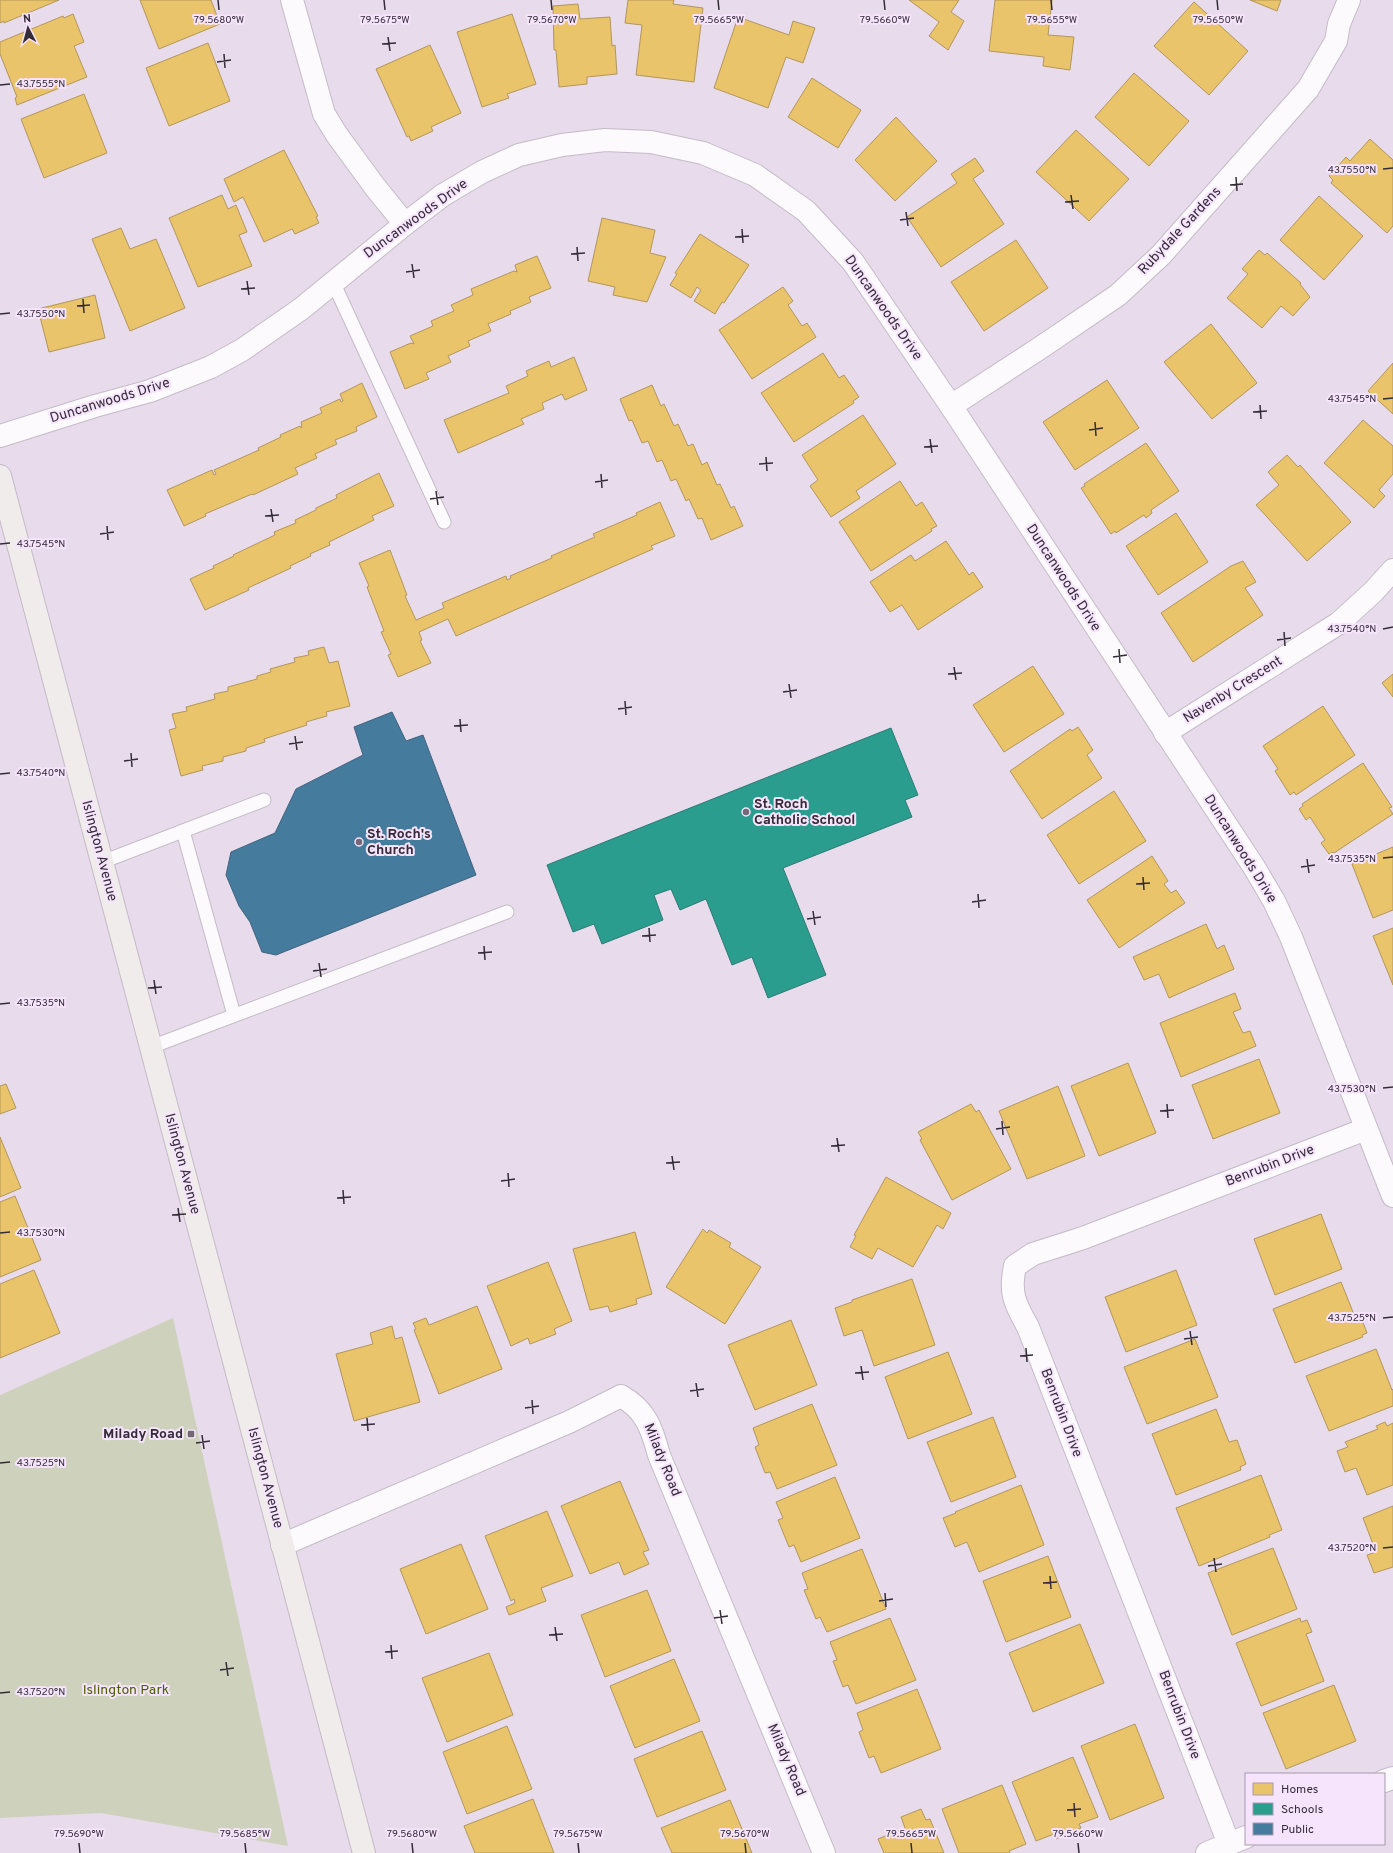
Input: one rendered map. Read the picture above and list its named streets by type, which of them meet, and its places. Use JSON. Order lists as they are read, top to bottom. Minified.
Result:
{"streets":{"main road":["Islington Avenue"],"street":["Duncanwoods Drive","Rubydale Gardens","Navenby Crescent","Benrubin Drive","Milady Road"]},"crossings":[["Duncanwoods Drive","Rubydale Gardens"],["Duncanwoods Drive","Navenby Crescent"],["Duncanwoods Drive","Benrubin Drive"],["Islington Avenue","Milady Road"]],"parks":["Islington Park"],"places":{"other":["St. Roch Catholic School","St. Roch's Church"],"transit":["Milady Road"]},"legend":["Homes","Schools","Public"],"north":"top","coordinates":["79.5680°W","79.5675°W","79.5670°W","79.5665°W","79.5660°W","79.5655°W","79.5650°W","43.7555°N","43.7550°N","43.7545°N","43.7540°N","43.7535°N","43.7530°N","43.7525°N","43.7520°N","79.5690°W","79.5685°W"]}
